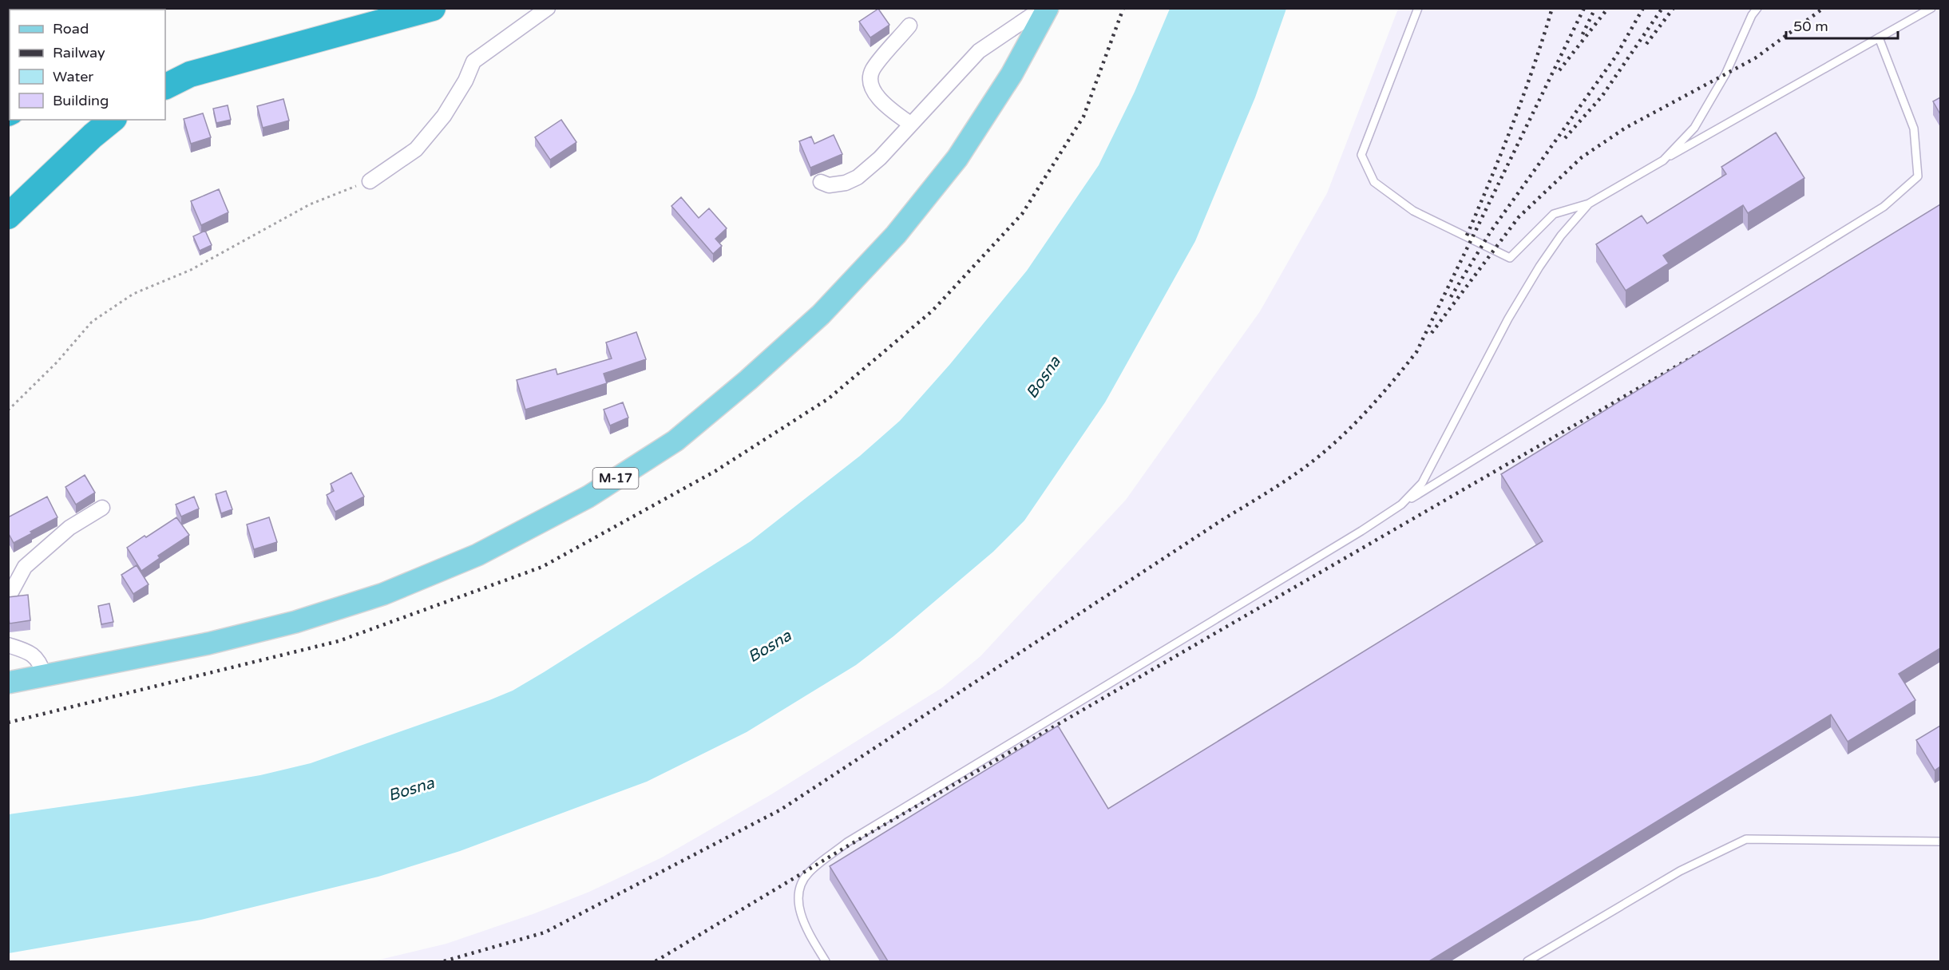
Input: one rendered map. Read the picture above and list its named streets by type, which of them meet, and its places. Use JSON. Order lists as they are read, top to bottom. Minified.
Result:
{"streets":{"main road":["M-17"]},"water":["Bosna"],"legend":["Road","Railway","Water","Building"],"scale_bar":"50 m"}
